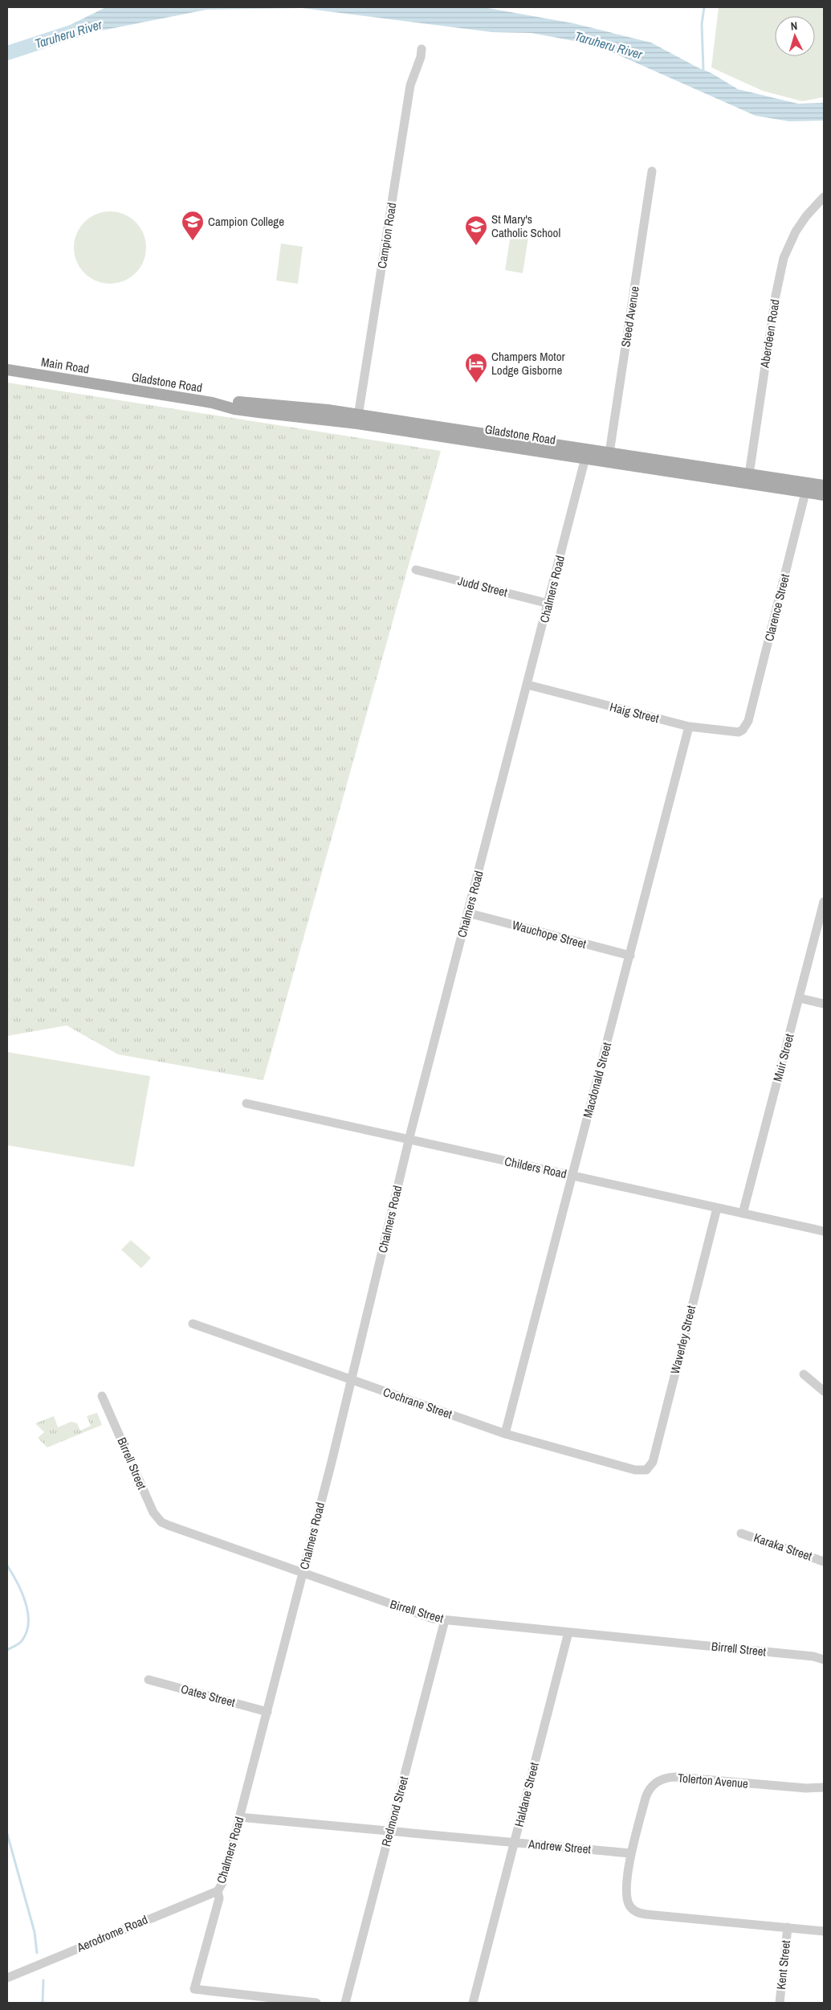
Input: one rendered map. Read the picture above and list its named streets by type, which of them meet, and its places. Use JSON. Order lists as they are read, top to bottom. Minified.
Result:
{"streets":{"main road":["Main Road","Gladstone Road"],"street":["Campion Road","Steed Avenue","Aberdeen Road","Judd Street","Chalmers Road","Clarence Street","Haig Street","Wauchope Street","Muir Street","Macdonald Street","Childers Road","Waverley Street","Cochrane Street","Birrell Street","Karaka Street","Oates Street","Tolerton Avenue","Haldane Street","Redmond Street","Andrew Street","Aerodrome Road","Kent Street"]},"crossings":[["Campion Road","Gladstone Road"],["Steed Avenue","Gladstone Road"],["Aberdeen Road","Gladstone Road"],["Main Road","Gladstone Road"],["Gladstone Road","Chalmers Road"],["Gladstone Road","Clarence Street"],["Judd Street","Chalmers Road"],["Chalmers Road","Haig Street"],["Chalmers Road","Wauchope Street"],["Chalmers Road","Childers Road"],["Chalmers Road","Cochrane Street"],["Chalmers Road","Birrell Street"],["Chalmers Road","Oates Street"],["Chalmers Road","Andrew Street"],["Chalmers Road","Aerodrome Road"],["Clarence Street","Haig Street"],["Haig Street","Macdonald Street"],["Wauchope Street","Macdonald Street"],["Muir Street","Childers Road"],["Macdonald Street","Childers Road"],["Macdonald Street","Cochrane Street"],["Childers Road","Waverley Street"],["Waverley Street","Cochrane Street"],["Birrell Street","Haldane Street"],["Birrell Street","Redmond Street"],["Tolerton Avenue","Andrew Street"],["Haldane Street","Andrew Street"],["Redmond Street","Andrew Street"]],"water":["Taruheru River"],"places":{"school or university":["Campion College","St Mary's Catholic School"],"hotel":["Champers Motor Lodge Gisborne"]},"north":"top"}
